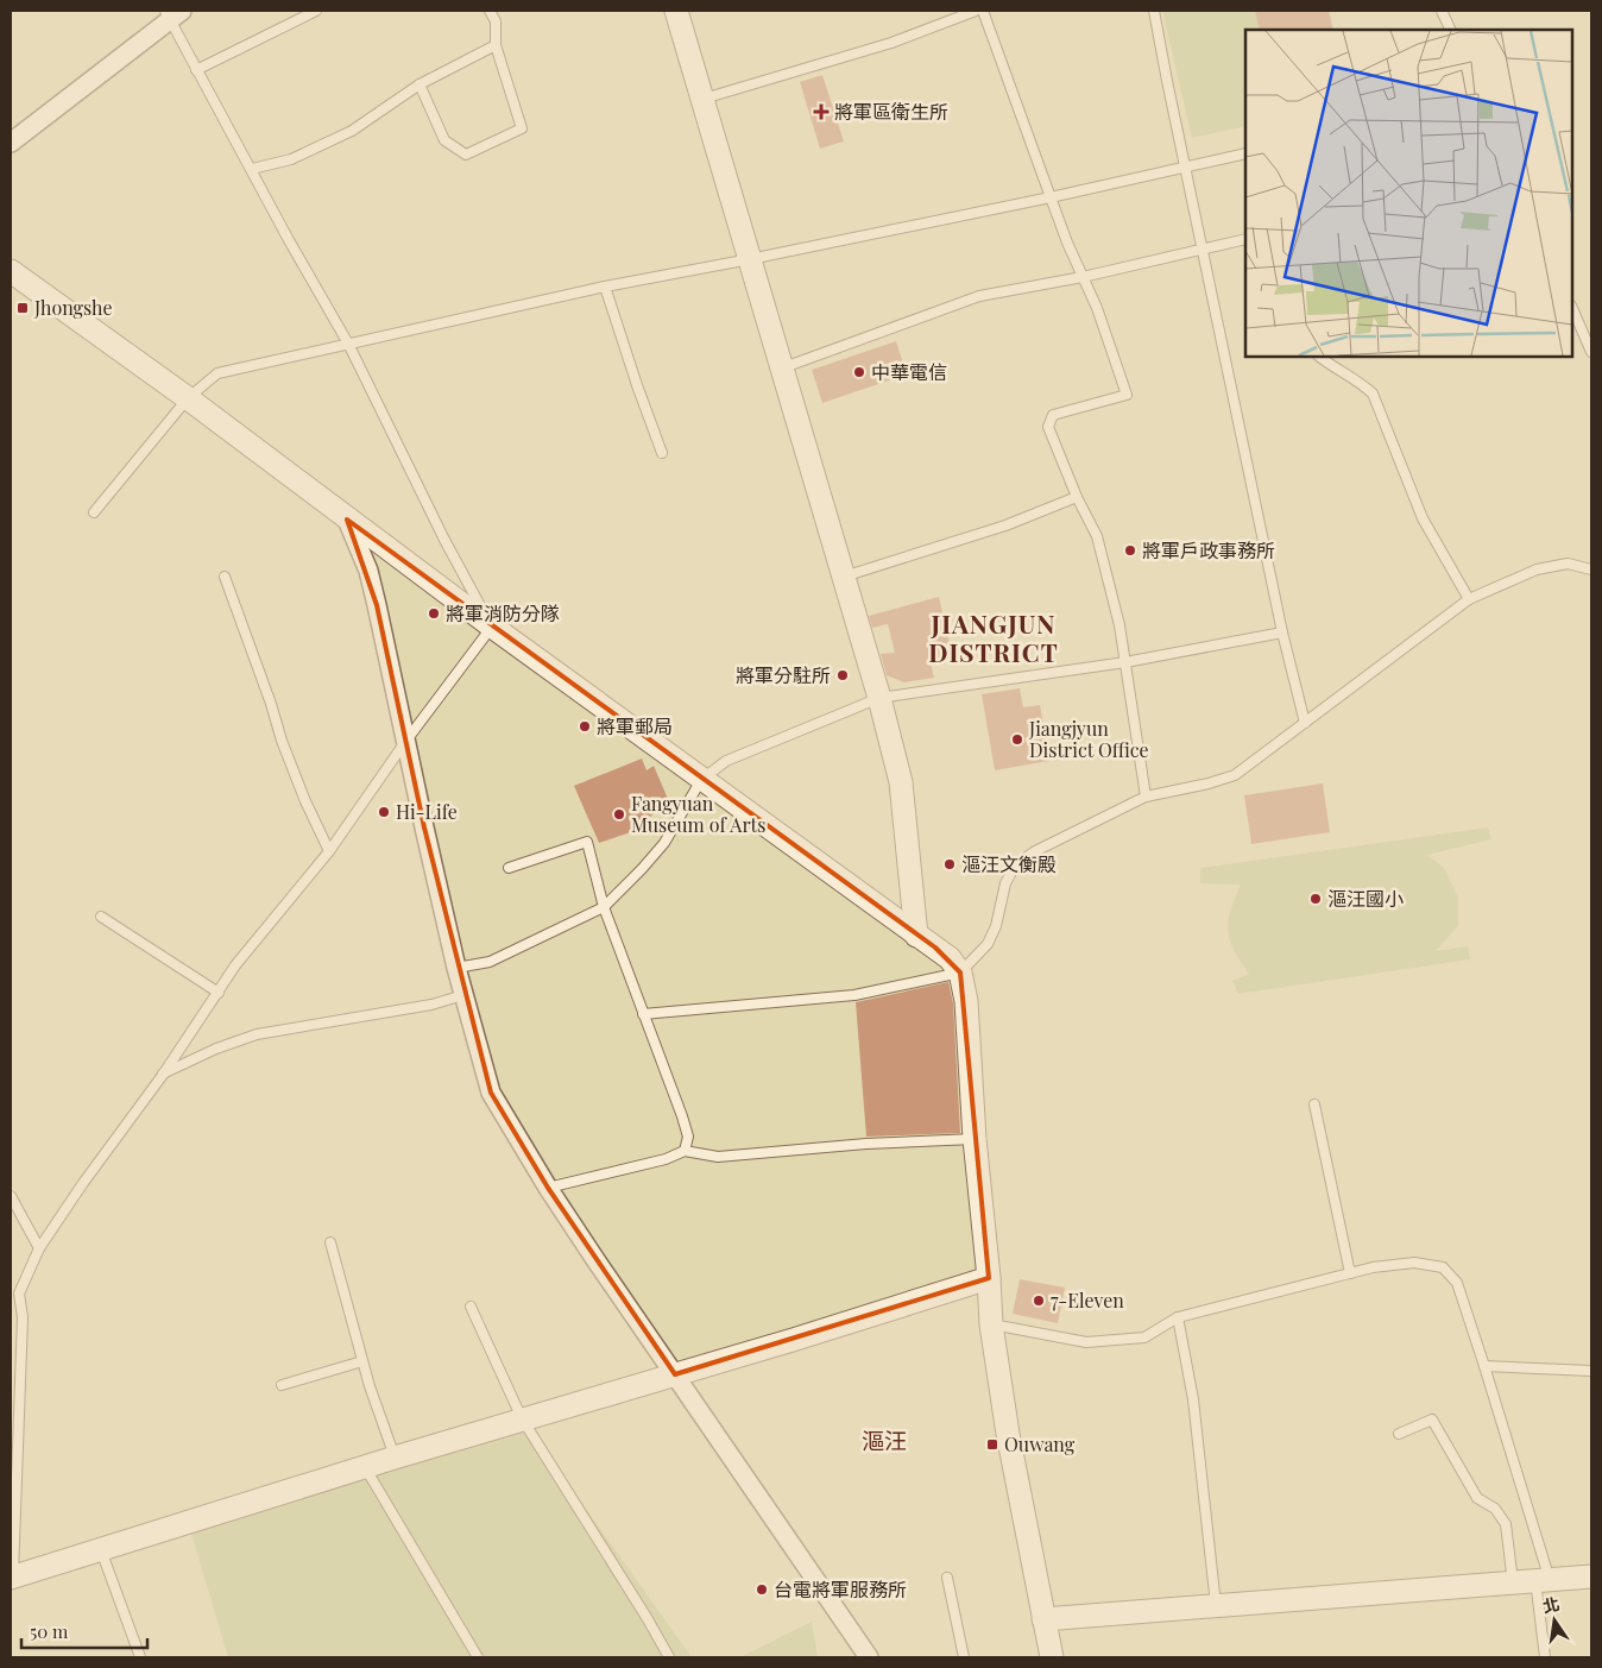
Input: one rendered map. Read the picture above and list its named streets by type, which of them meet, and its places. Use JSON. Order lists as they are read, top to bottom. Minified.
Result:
{"districts":["JIANGJUN DISTRICT","漚汪"],"places":{"health":["將軍區衛生所"],"transit":["Jhongshe","Ouwang"],"other":["中華電信","將軍戶政事務所","將軍消防分隊","將軍分駐所","將軍郵局","Jiangjyun District Office","Hi-Life","Fangyuan Museum of Arts","漚汪文衡殿","漚汪國小","7-Eleven","台電將軍服務所"]},"scale_bar":"50 m","north":"top"}
